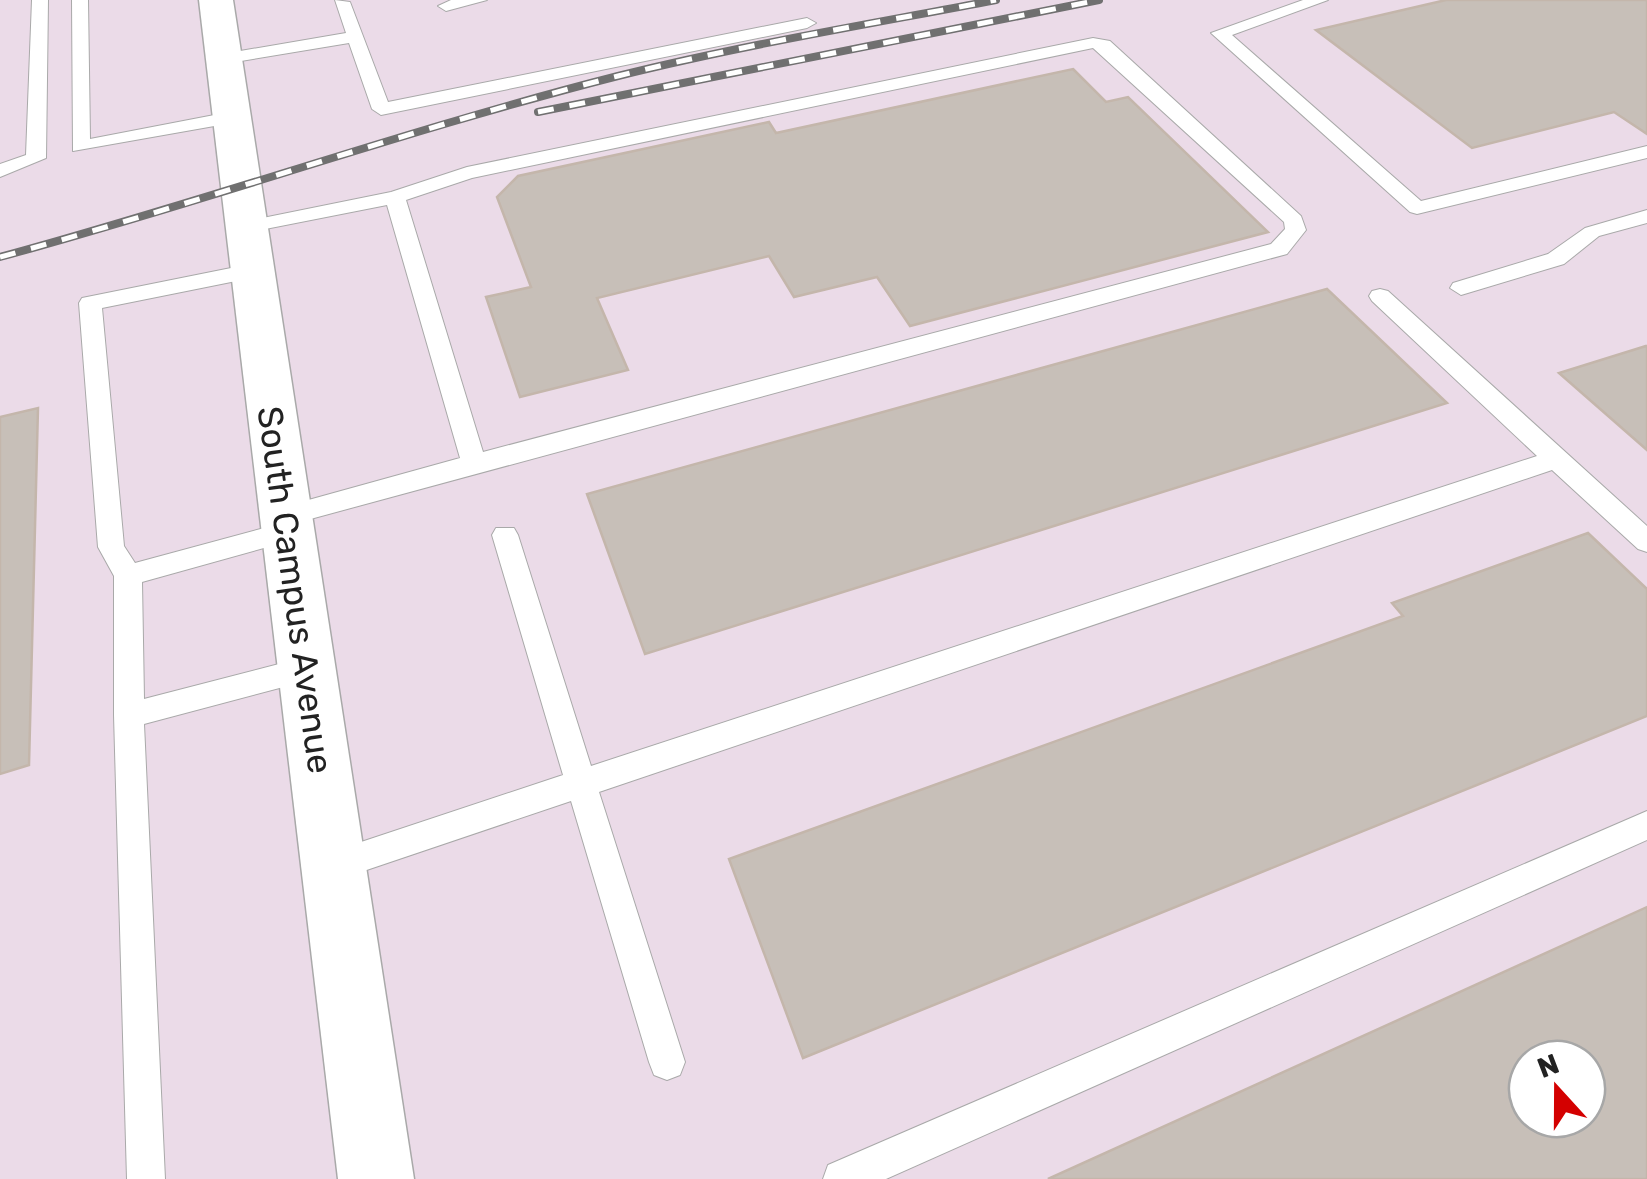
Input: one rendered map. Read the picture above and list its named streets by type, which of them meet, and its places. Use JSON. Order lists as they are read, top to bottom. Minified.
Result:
{"streets":{"street":["South Campus Avenue"]},"north":"top"}
